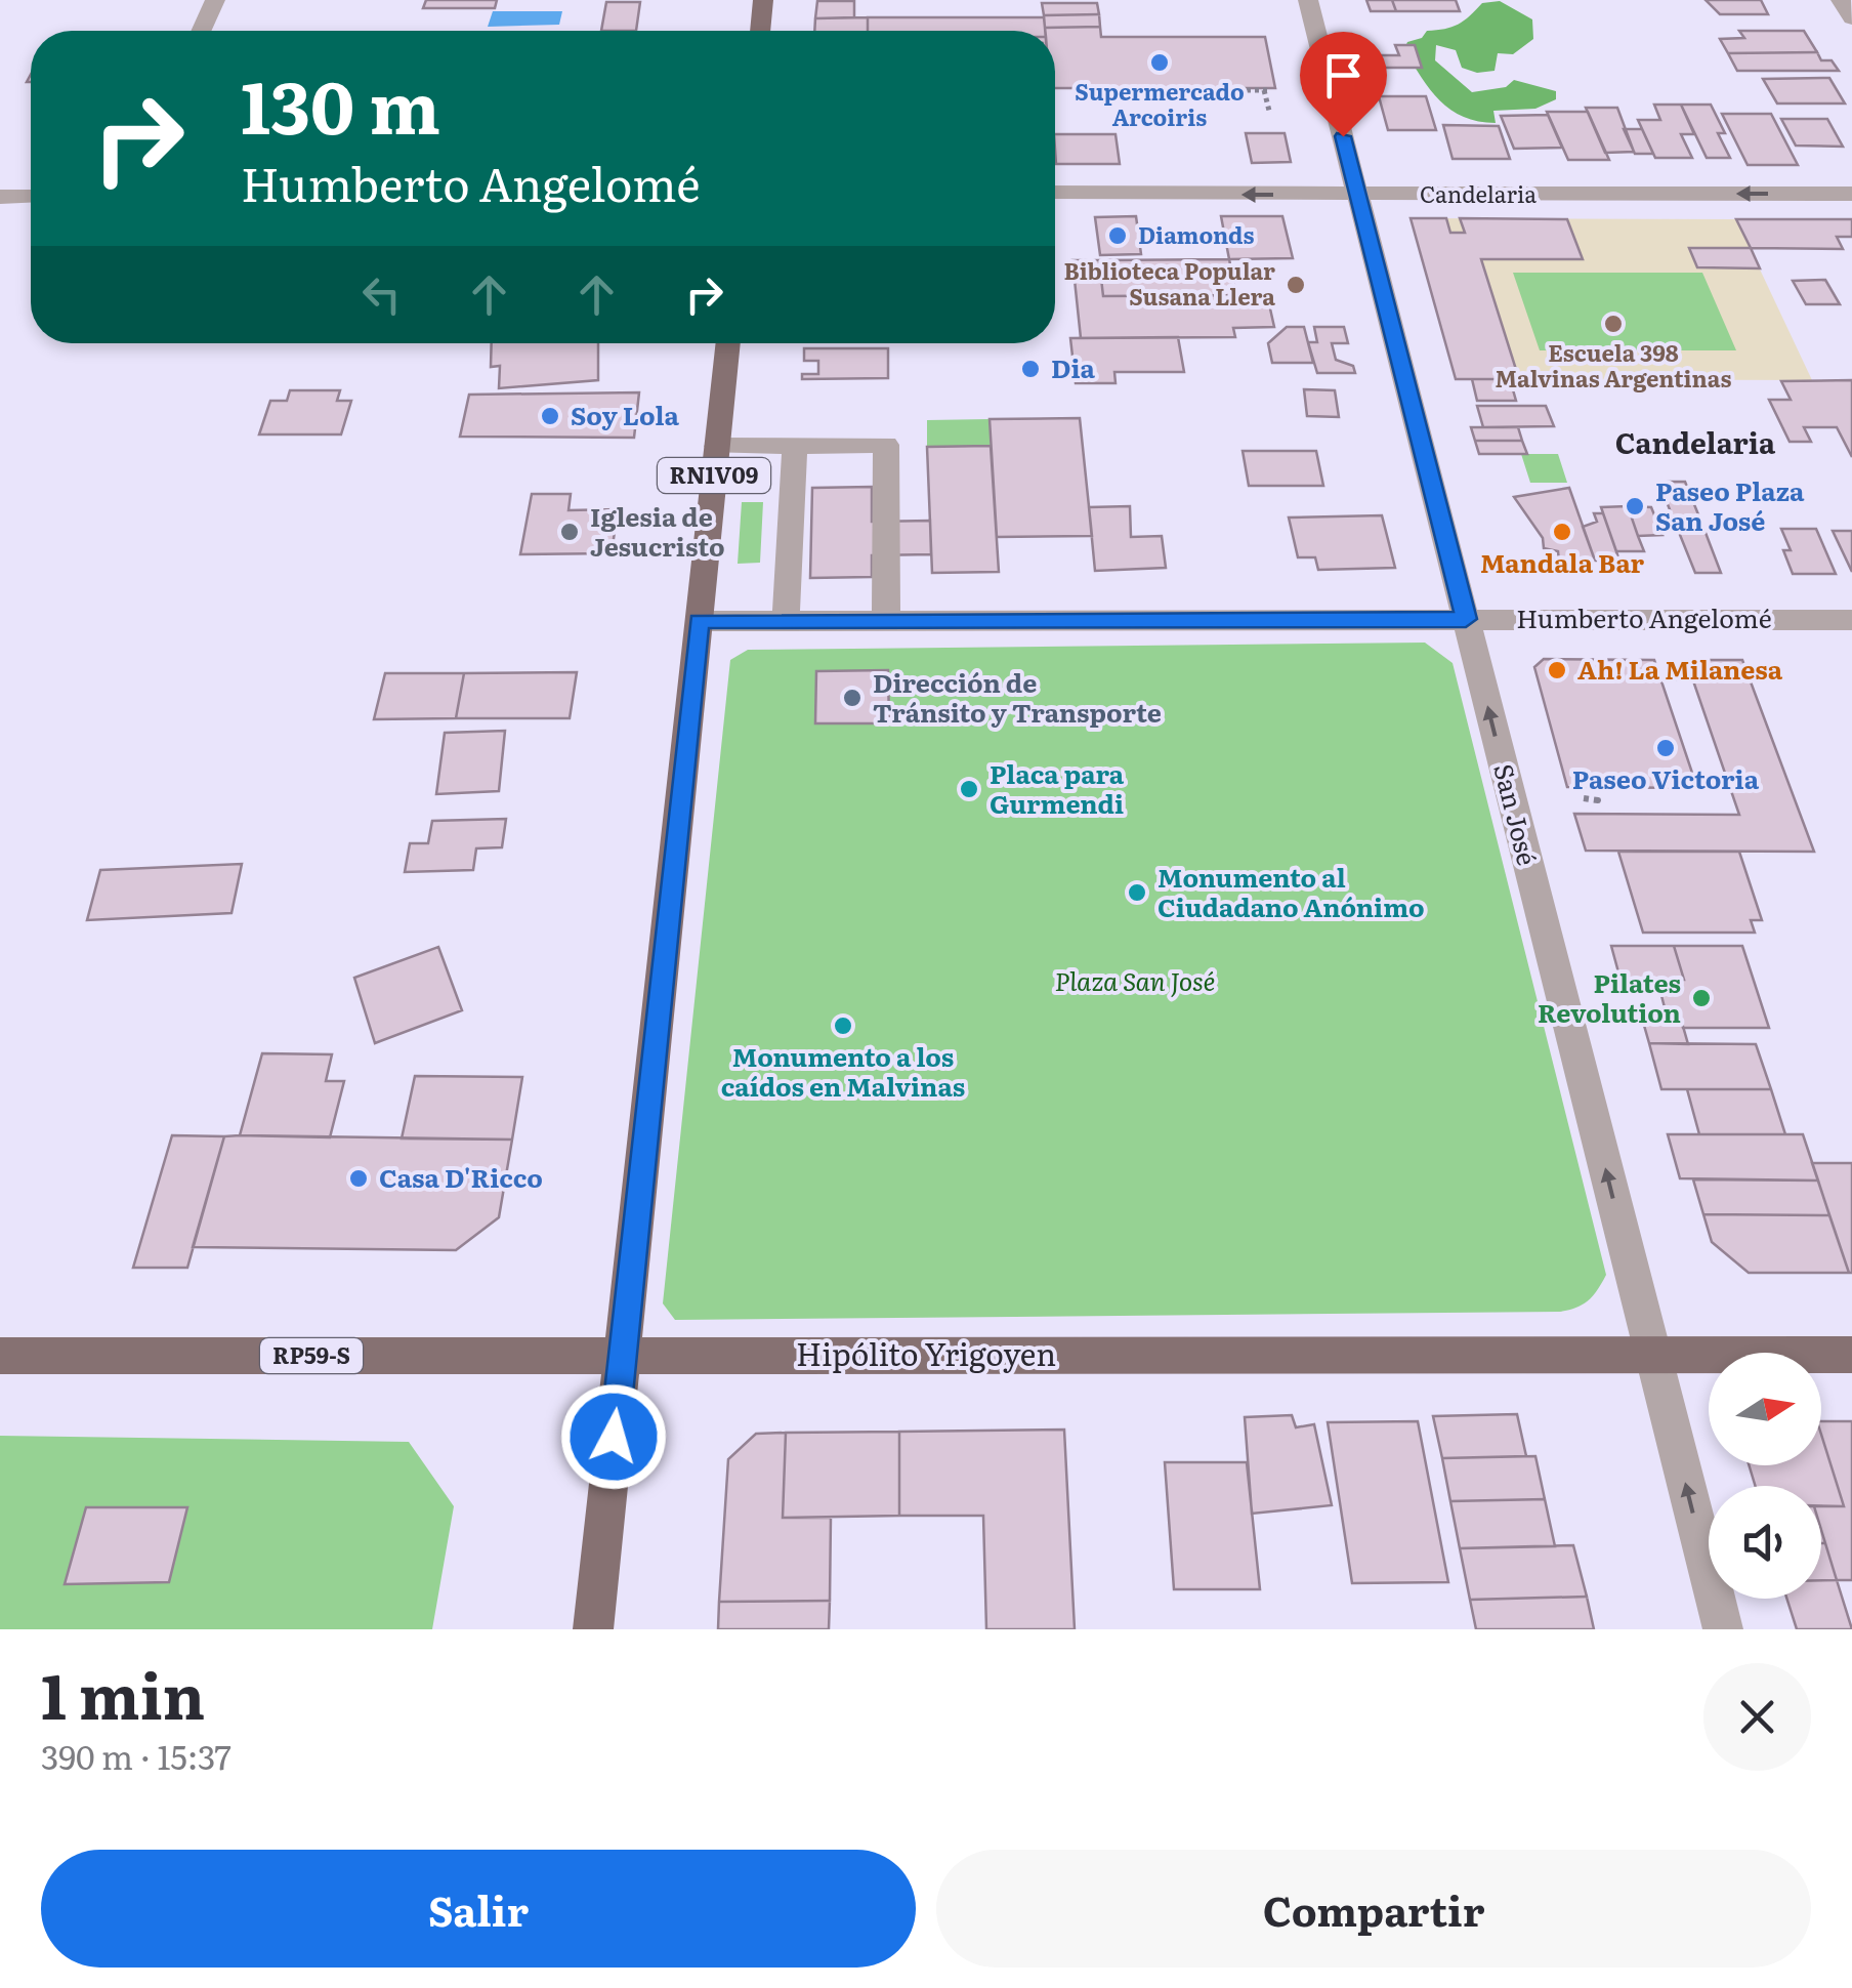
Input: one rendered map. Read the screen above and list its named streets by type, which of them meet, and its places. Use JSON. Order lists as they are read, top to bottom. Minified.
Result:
{"streets":{"main road":["RN1V09","RP59-S","Hipólito Yrigoyen"],"street":["Candelaria","Humberto Angelomé","San José"]},"crossings":[["Candelaria","San José"],["RN1V09","Humberto Angelomé"],["RN1V09","Hipólito Yrigoyen"],["Humberto Angelomé","San José"],["San José","Hipólito Yrigoyen"]],"one_way":["Candelaria","San José"],"districts":["Candelaria"],"parks":["Plaza San José"],"places":["Supermercado Arcoiris","Diamonds","Biblioteca Popular Susana Llera","Escuela 398 Malvinas Argentinas","Dia","Soy Lola","Paseo Plaza San José","Iglesia de Jesucristo","Mandala Bar","Ah! La Milanesa","Dirección de Tránsito y Transporte","Paseo Victoria","Placa para Gurmendi","Monumento al Ciudadano Anónimo","Pilates Revolution","Monumento a los caídos en Malvinas","Casa D'Ricco"],"north":"right","page":{"turn":["130 m","Humberto Angelomé"],"heading":["1 min","390 m · 15:37"],"buttons":["Salir","Compartir"]}}
